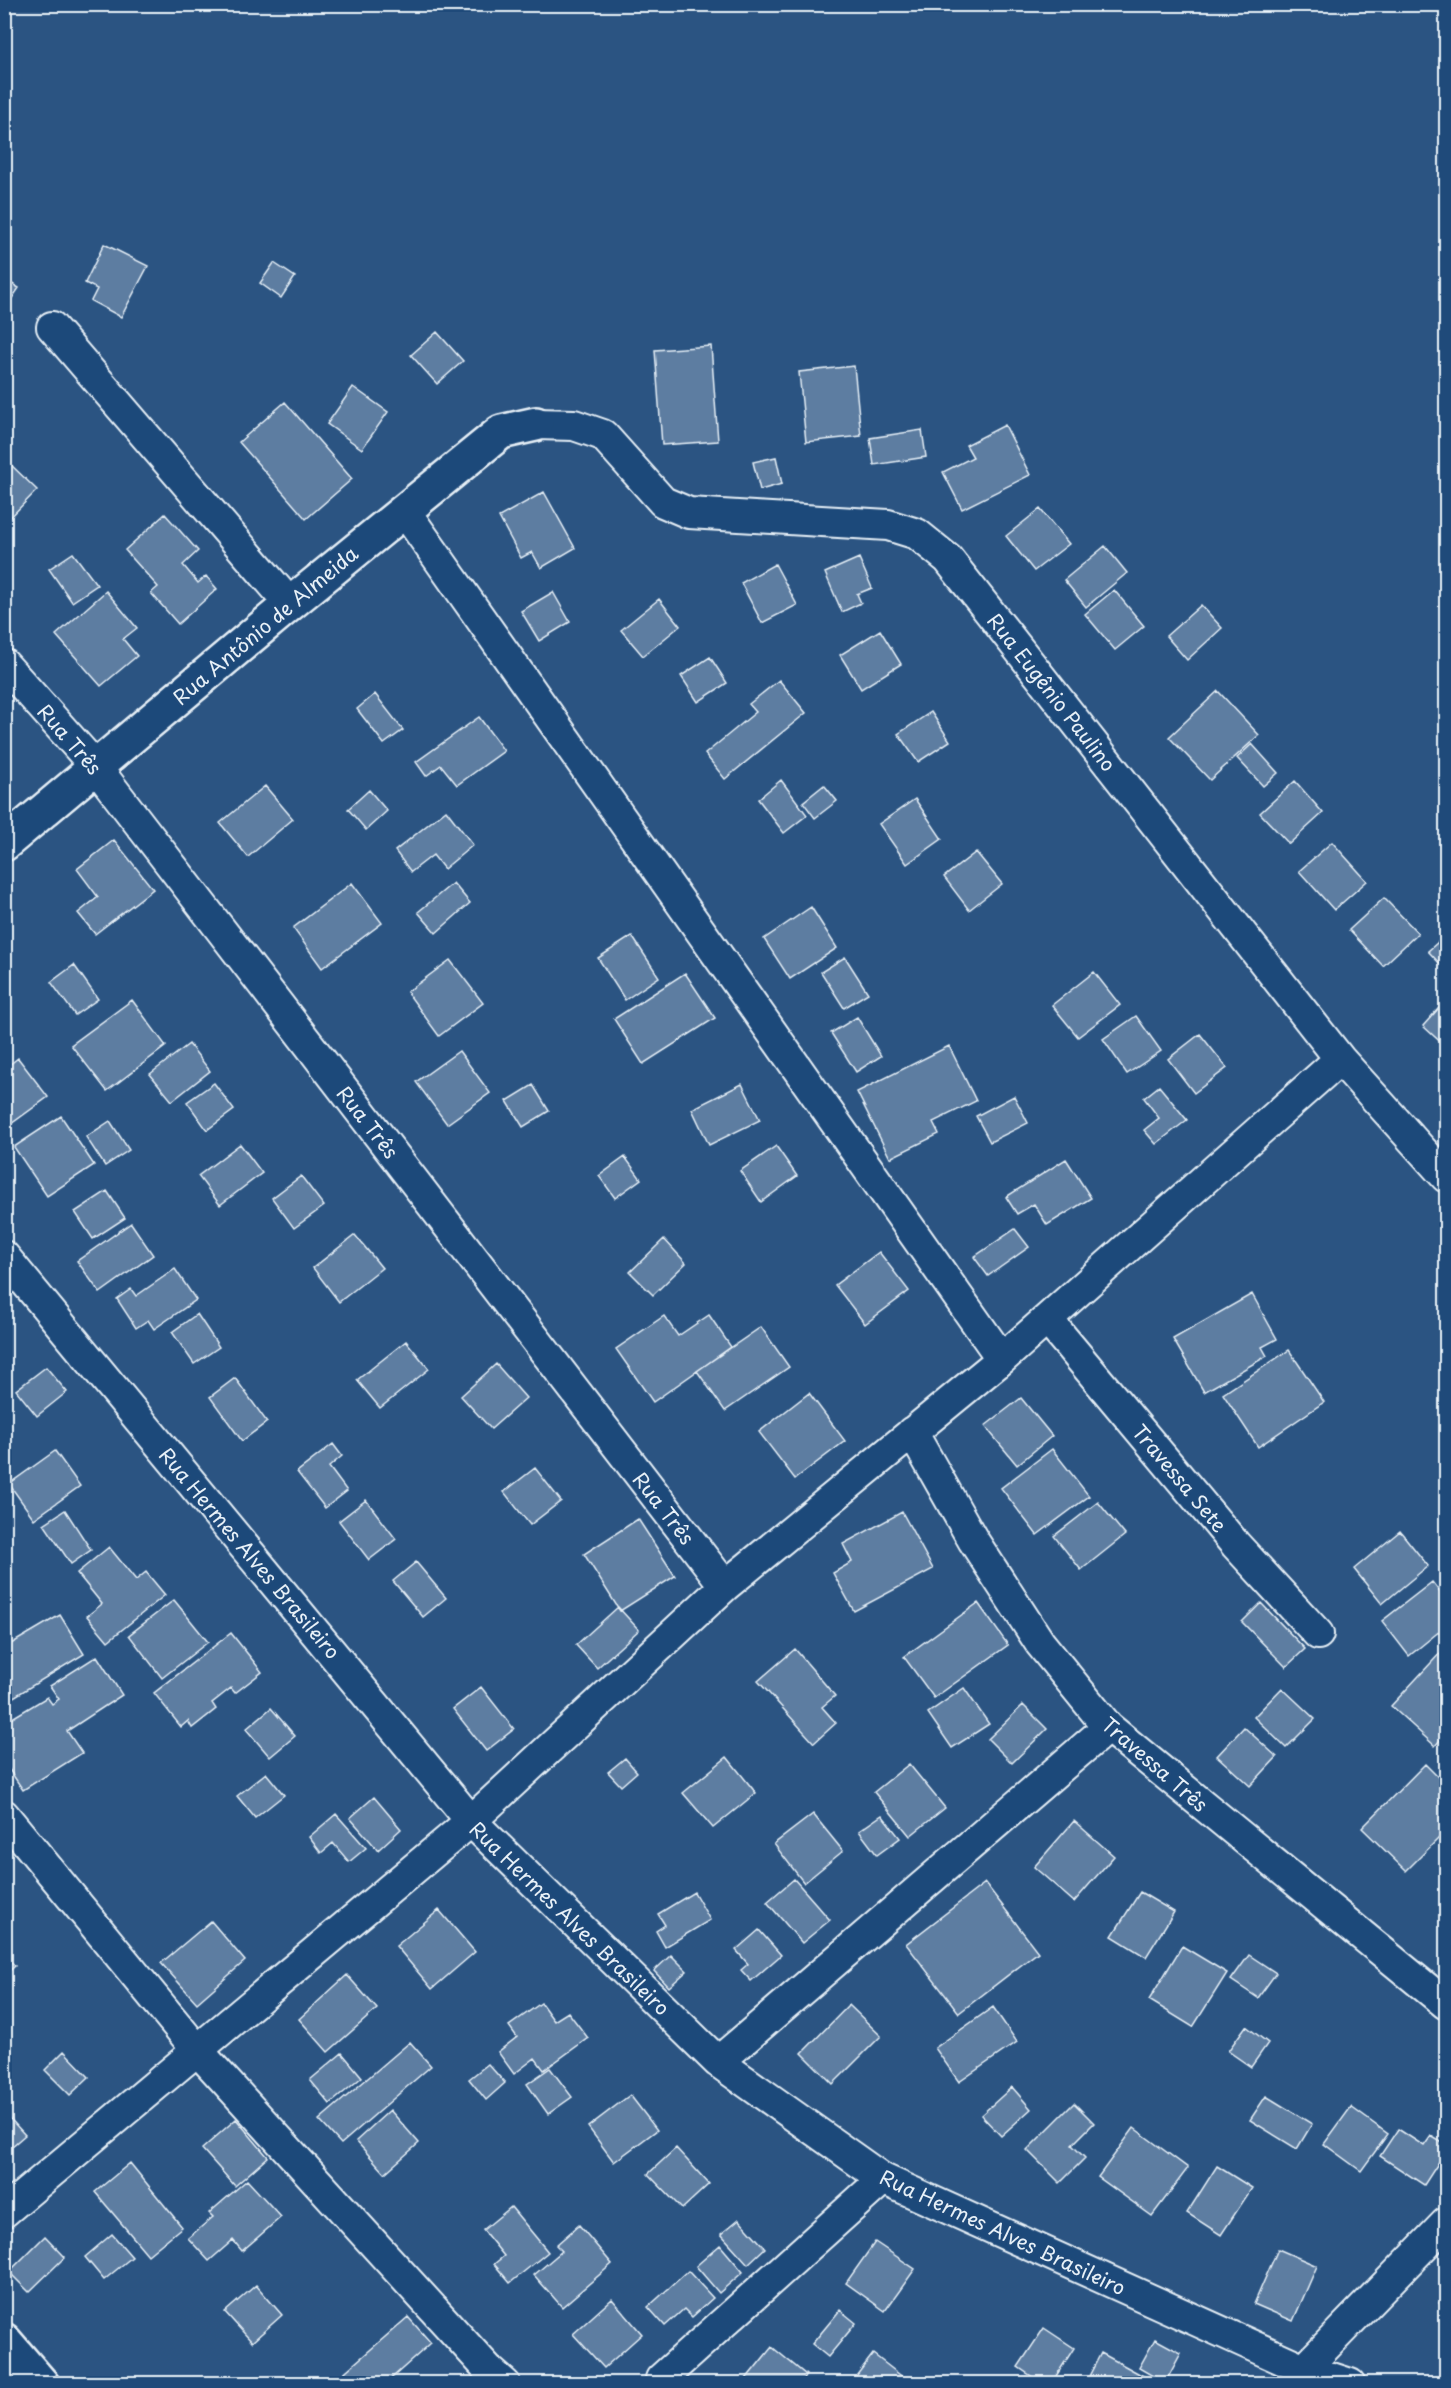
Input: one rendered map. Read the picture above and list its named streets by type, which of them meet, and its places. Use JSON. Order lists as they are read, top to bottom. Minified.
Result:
{"streets":{"street":["Rua Antônio de Almeida","Rua Eugênio Paulino","Rua Três","Travessa Sete","Rua Hermes Alves Brasileiro","Travessa Três"]},"crossings":[["Rua Antônio de Almeida","Rua Eugênio Paulino"],["Rua Antônio de Almeida","Rua Três"]]}
